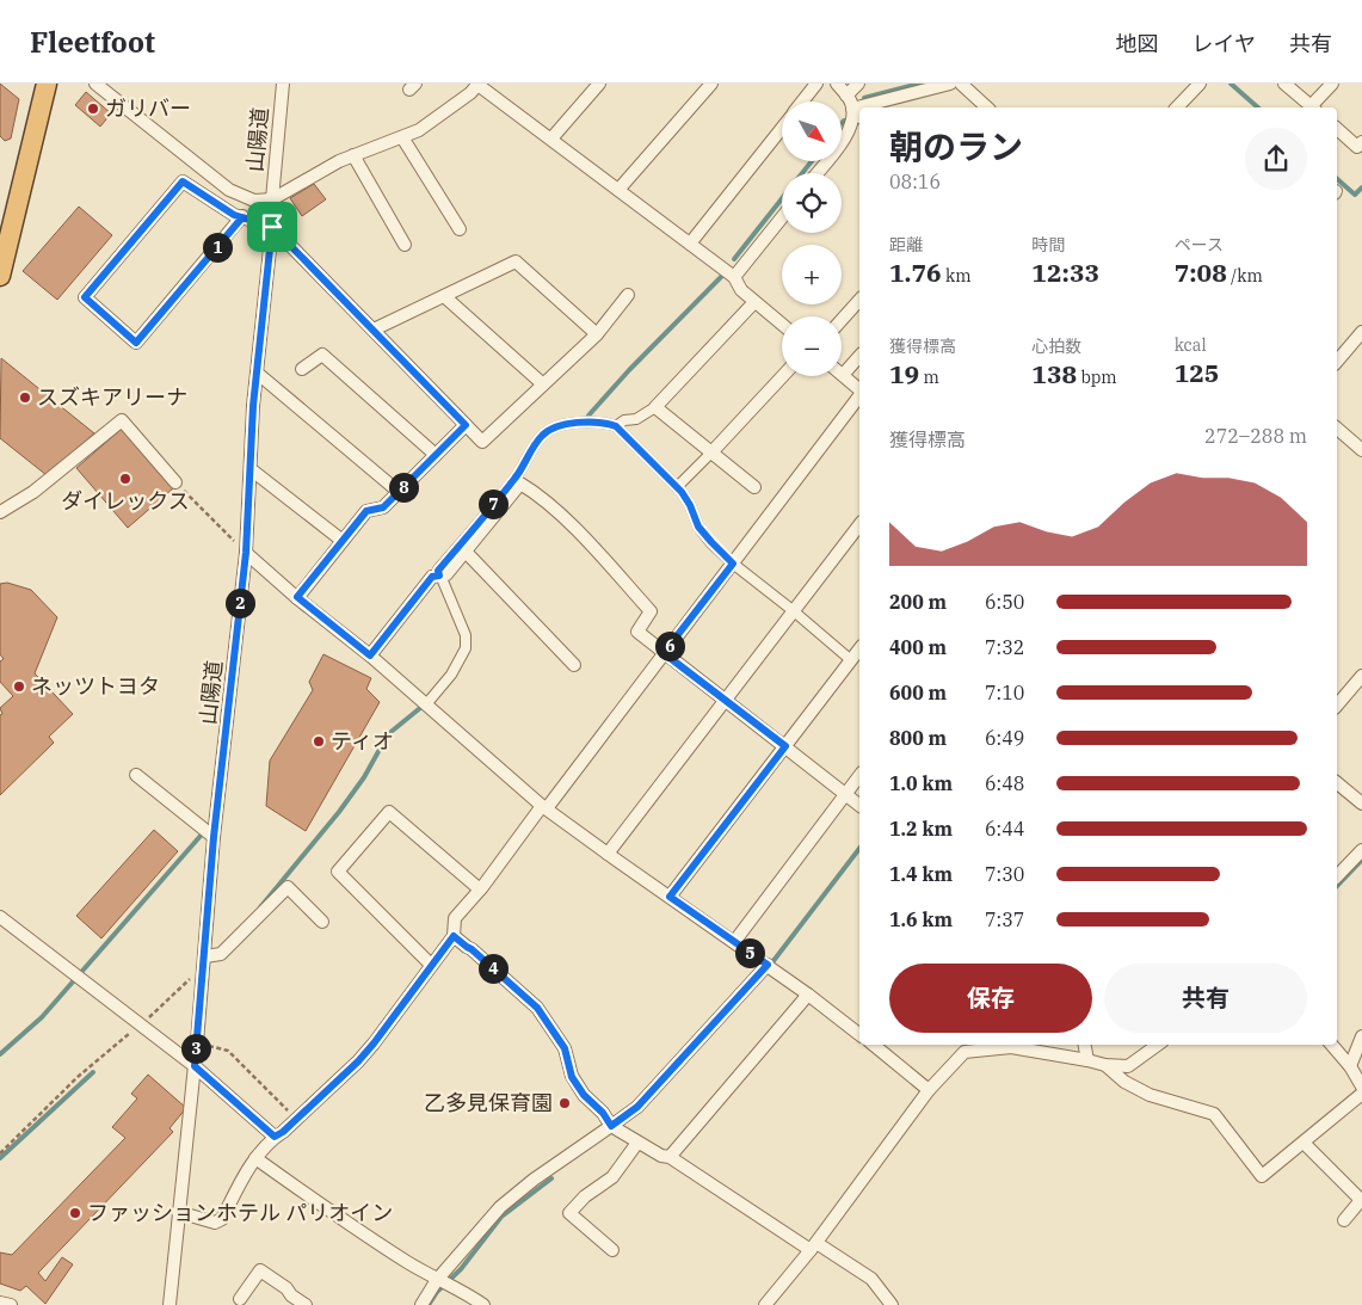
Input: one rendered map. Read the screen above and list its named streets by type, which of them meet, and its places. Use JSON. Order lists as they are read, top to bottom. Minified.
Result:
{"streets":{"street":["山陽道"]},"places":["ガリバー","スズキアリーナ","ダイレックス","ネッツトヨタ","ティオ","乙多見保育園","ファッションホテル パリオイン"],"north":"bottom right","page":{"header":"Fleetfoot","nav":["地図","レイヤ","共有"],"map_buttons":["+","−"],"heading":["朝のラン","08:16"],"stats":[["距離","1.76 km"],["時間","12:33"],["ペース","7:08 /km"],["獲得標高","19 m"],["心拍数","138 bpm"],["kcal","125"]],"pins":["1","8","7","2","6","5","4","3"],"chart":["獲得標高","272–288 m"],"list":[{"name":"200 m","note":"6:50"},{"name":"400 m","note":"7:32"},{"name":"600 m","note":"7:10"},{"name":"800 m","note":"6:49"},{"name":"1.0 km","note":"6:48"},{"name":"1.2 km","note":"6:44"},{"name":"1.4 km","note":"7:30"},{"name":"1.6 km","note":"7:37"}],"buttons":["保存","共有"]}}
